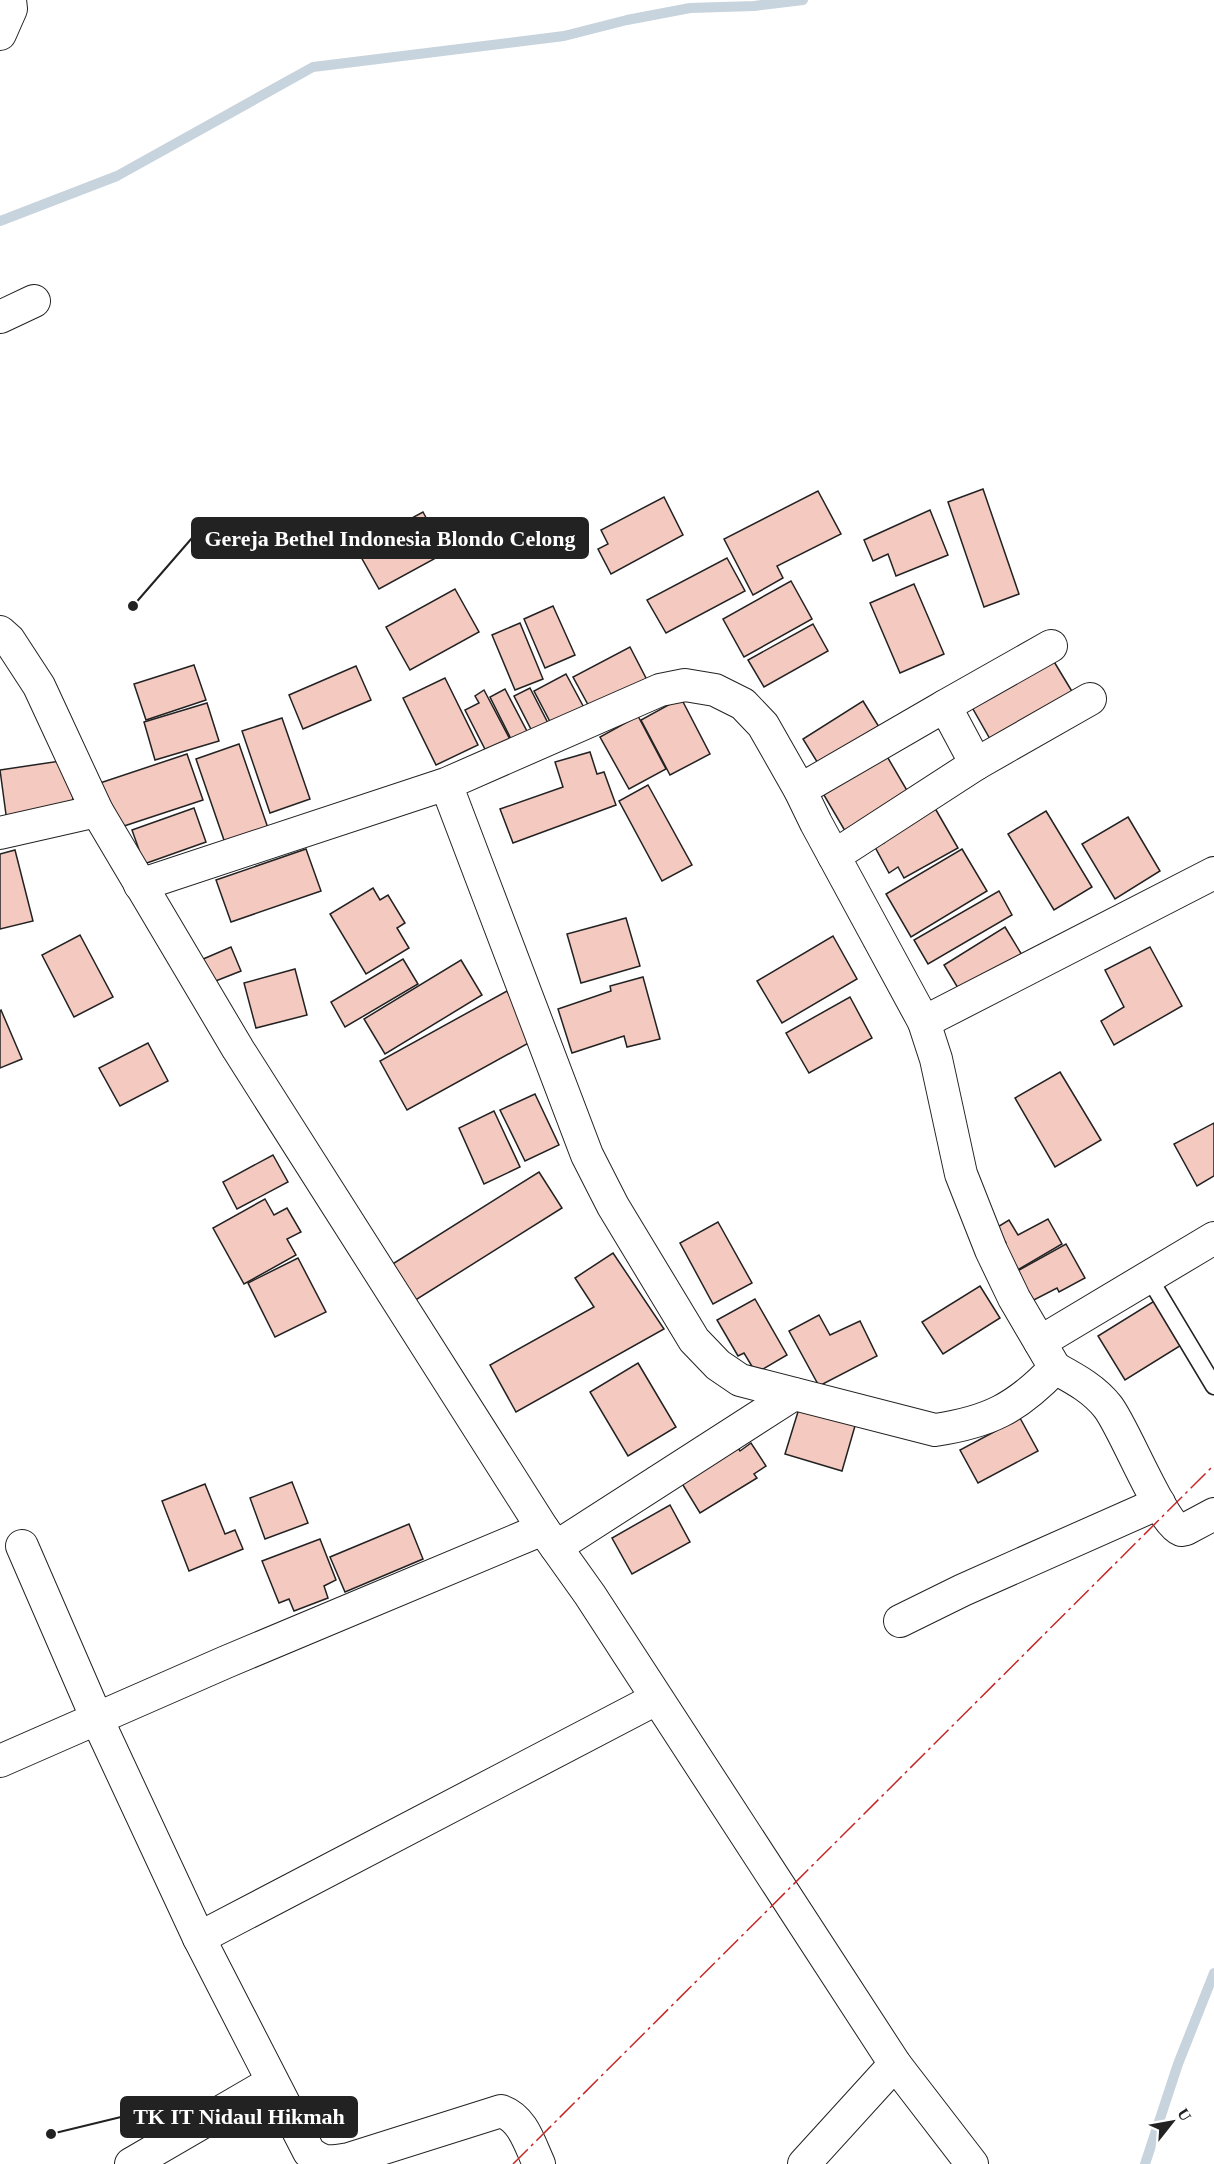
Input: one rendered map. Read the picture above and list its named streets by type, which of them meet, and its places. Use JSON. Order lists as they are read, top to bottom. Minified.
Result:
{"places":["Gereja Bethel Indonesia Blondo Celong","TK IT Nidaul Hikmah"],"north":"top right"}
